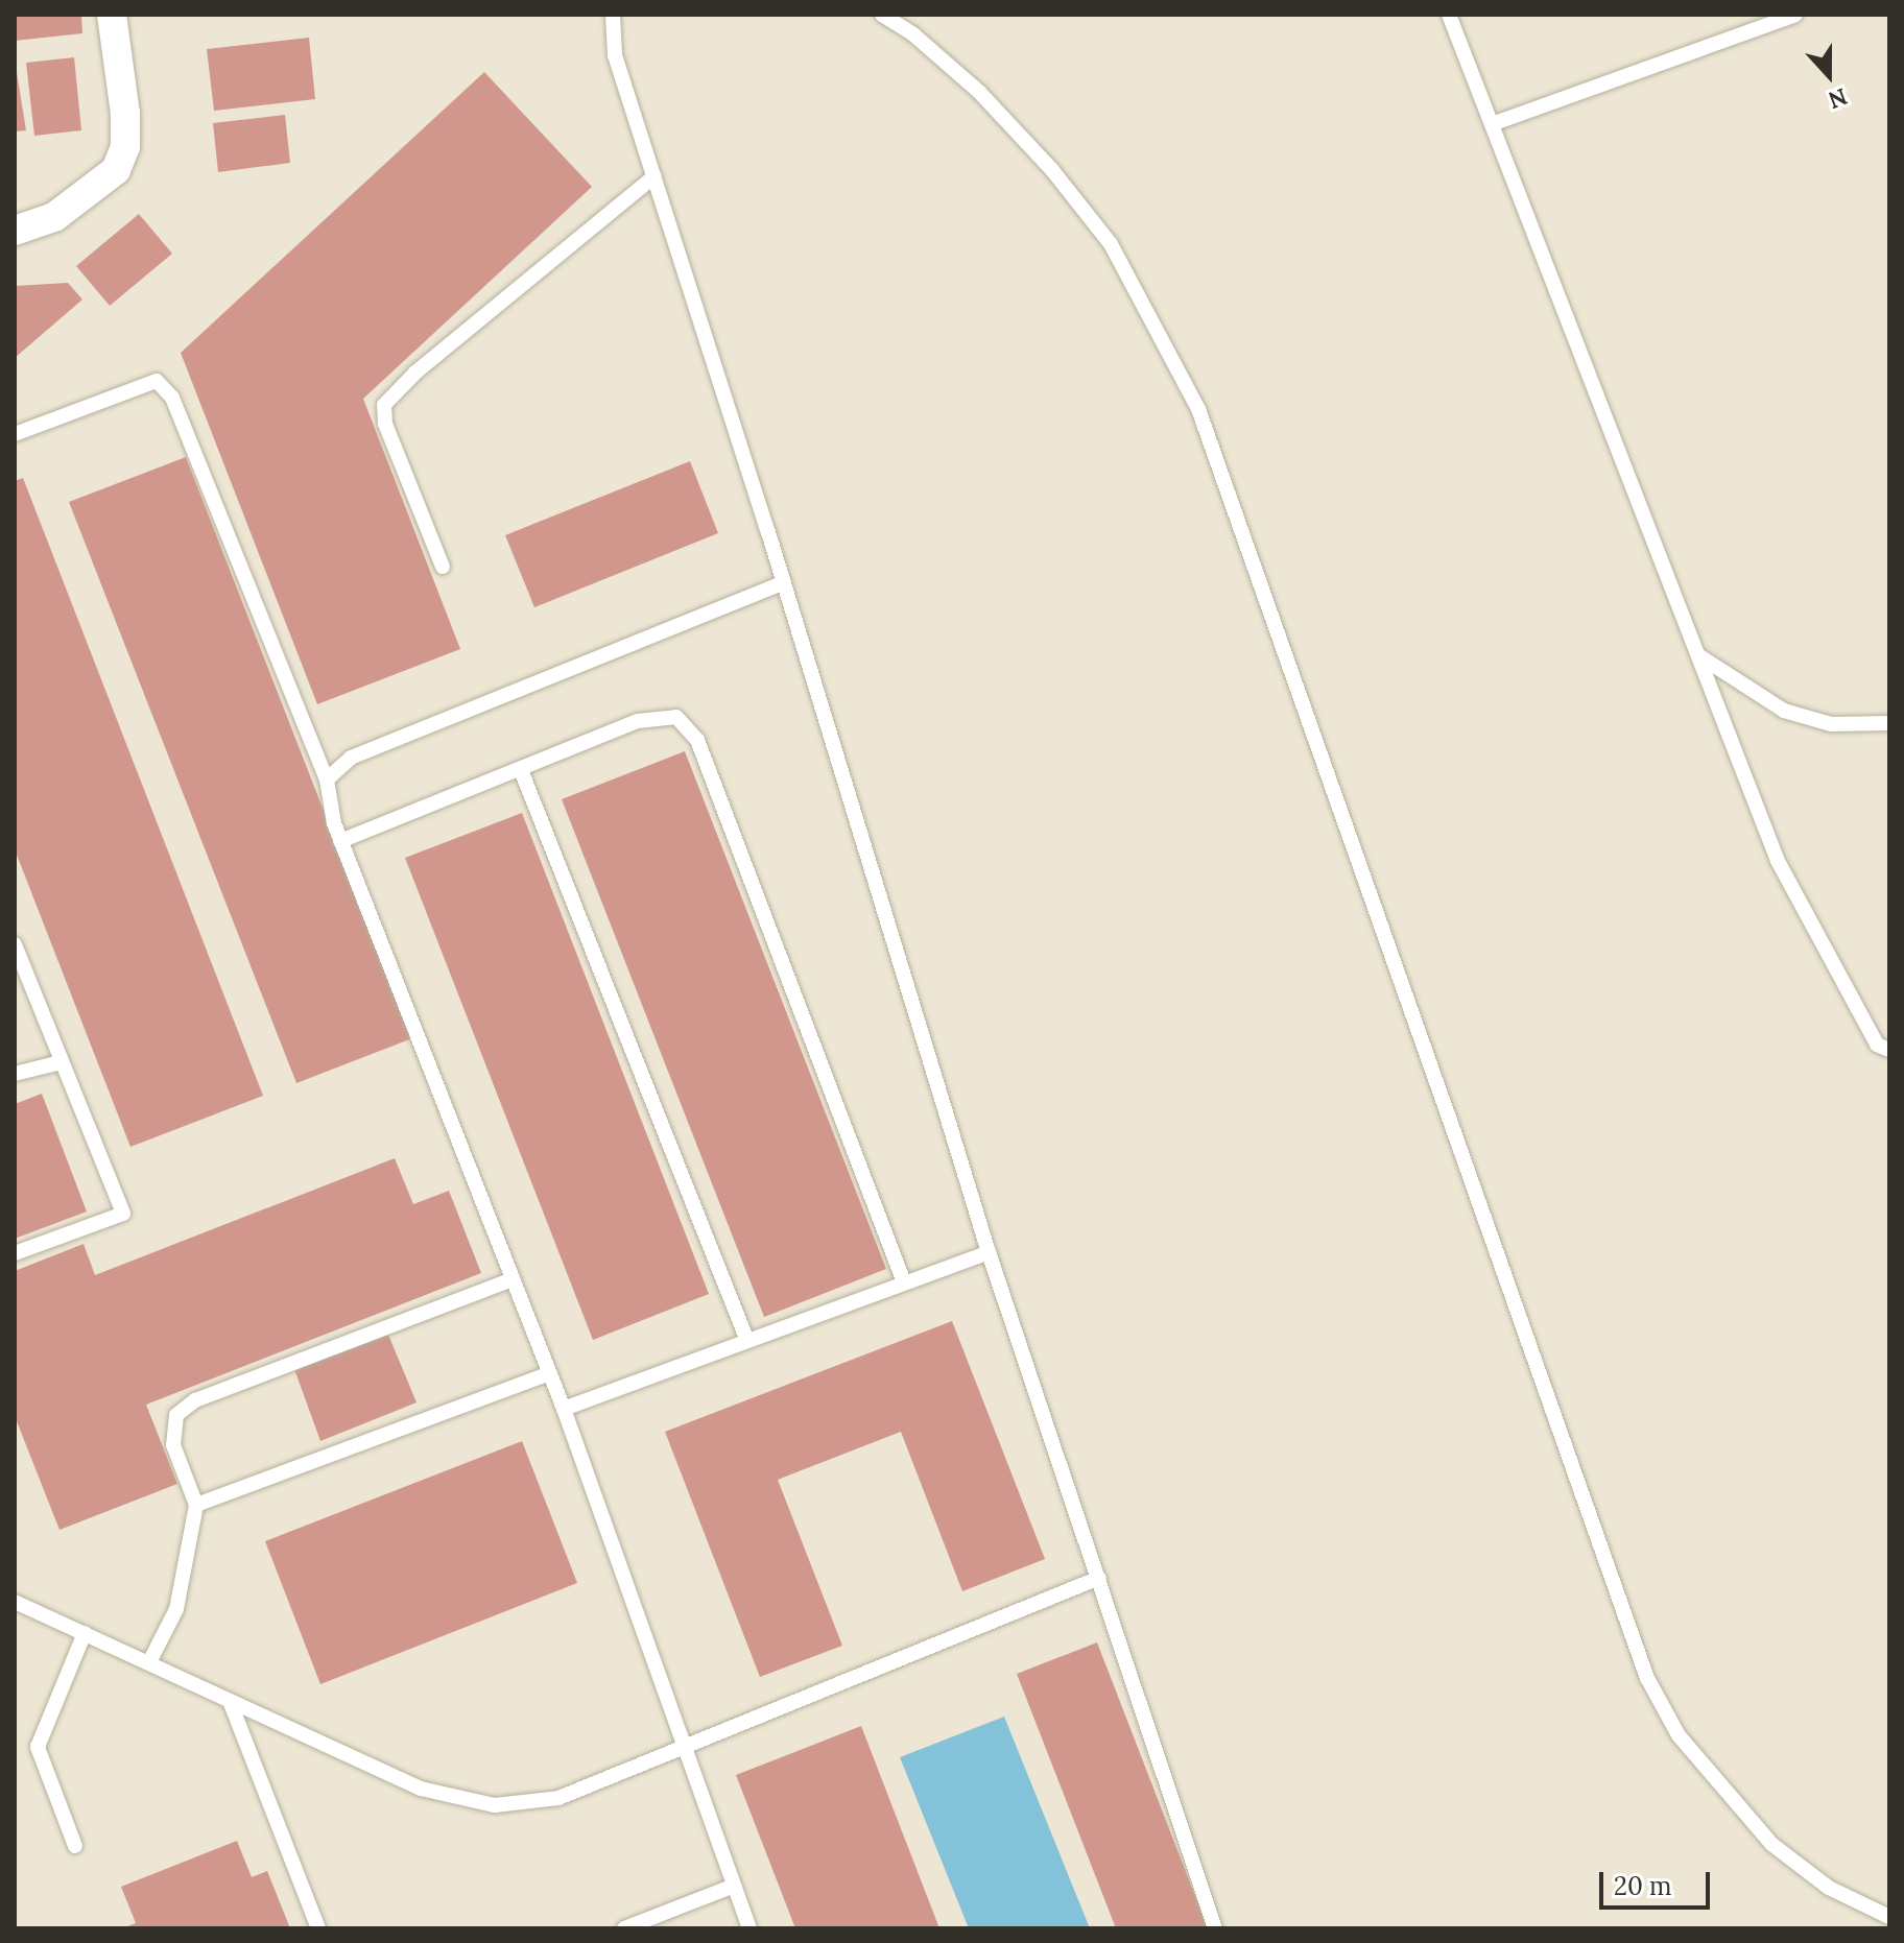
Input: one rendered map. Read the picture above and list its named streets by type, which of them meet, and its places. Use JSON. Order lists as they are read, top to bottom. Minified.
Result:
{"scale_bar":"20 m","north":"bottom"}
